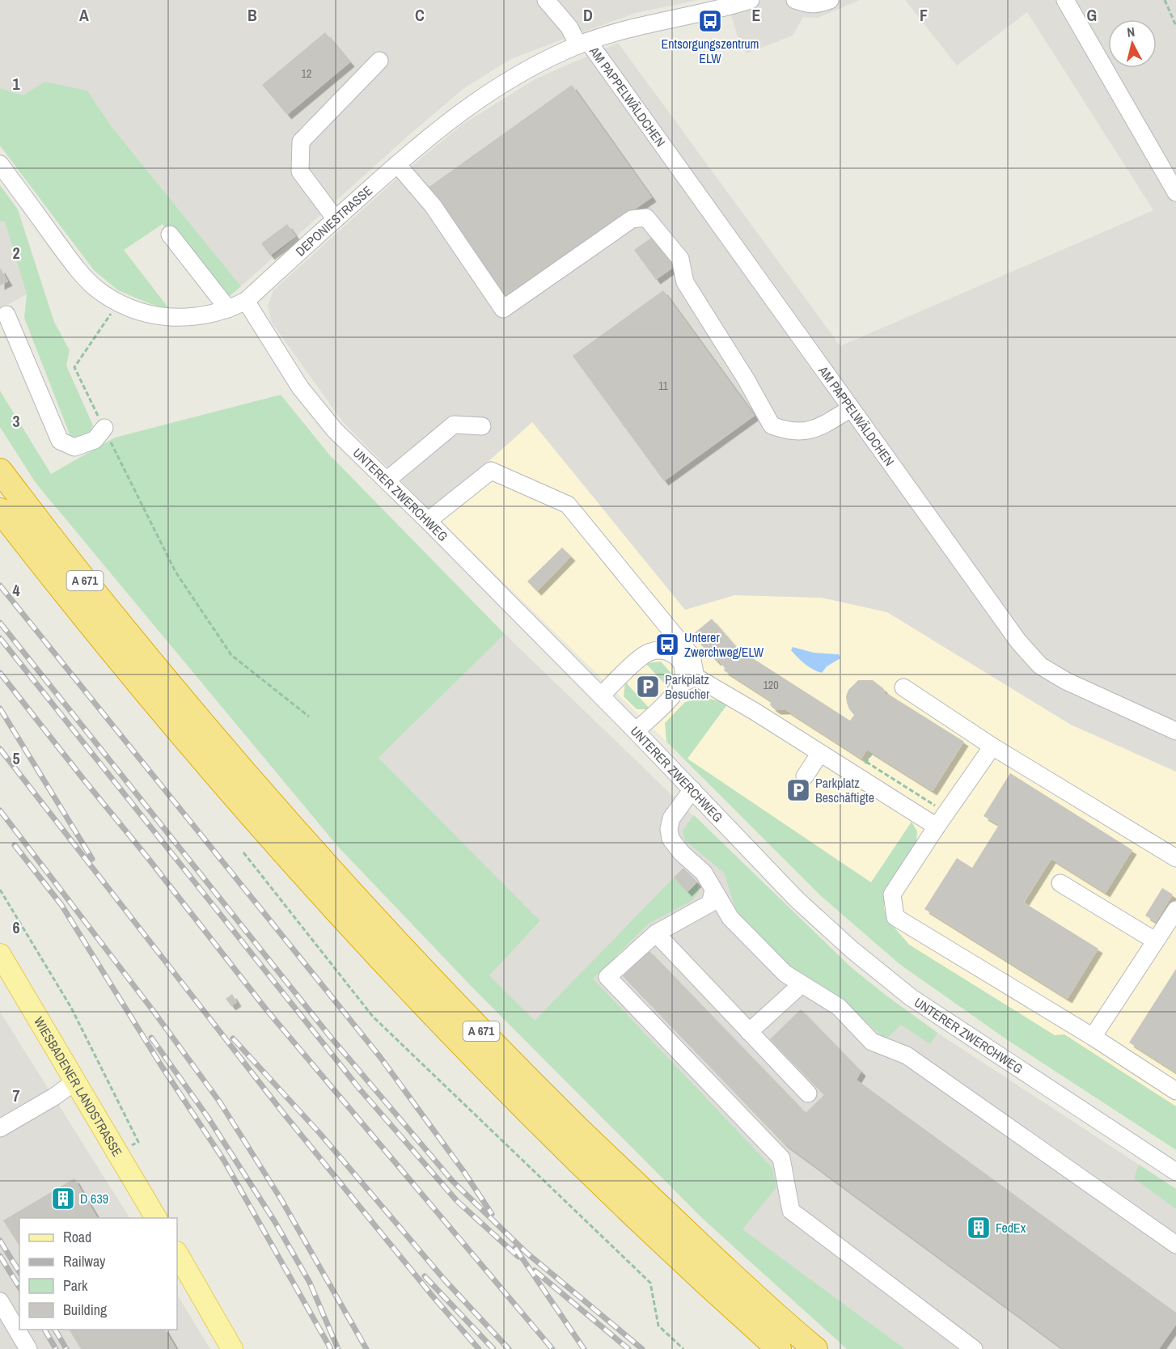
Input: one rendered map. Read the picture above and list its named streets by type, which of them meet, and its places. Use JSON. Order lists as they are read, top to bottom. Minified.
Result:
{"streets":{"highway":["A 671"],"main road":["WIESBADENER LANDSTRASSE"],"street":["AM PAPPELWÄLDCHEN","DEPONIESTRASSE","UNTERER ZWERCHWEG"]},"crossings":[["AM PAPPELWÄLDCHEN","DEPONIESTRASSE"],["DEPONIESTRASSE","UNTERER ZWERCHWEG"]],"places":{"bus stop":["Entsorgungszentrum ELW","Unterer Zwerchweg/ELW"],"parking":["Parkplatz Besucher","Parkplatz Beschäftigte"],"building":["D 639","FedEx"]},"house_numbers":["12","11","120"],"legend":["Road","Railway","Park","Building"],"north":"top","grid":{"columns":["A","B","C","D","E","F","G"],"rows":["1","2","3","4","5","6","7"]}}
